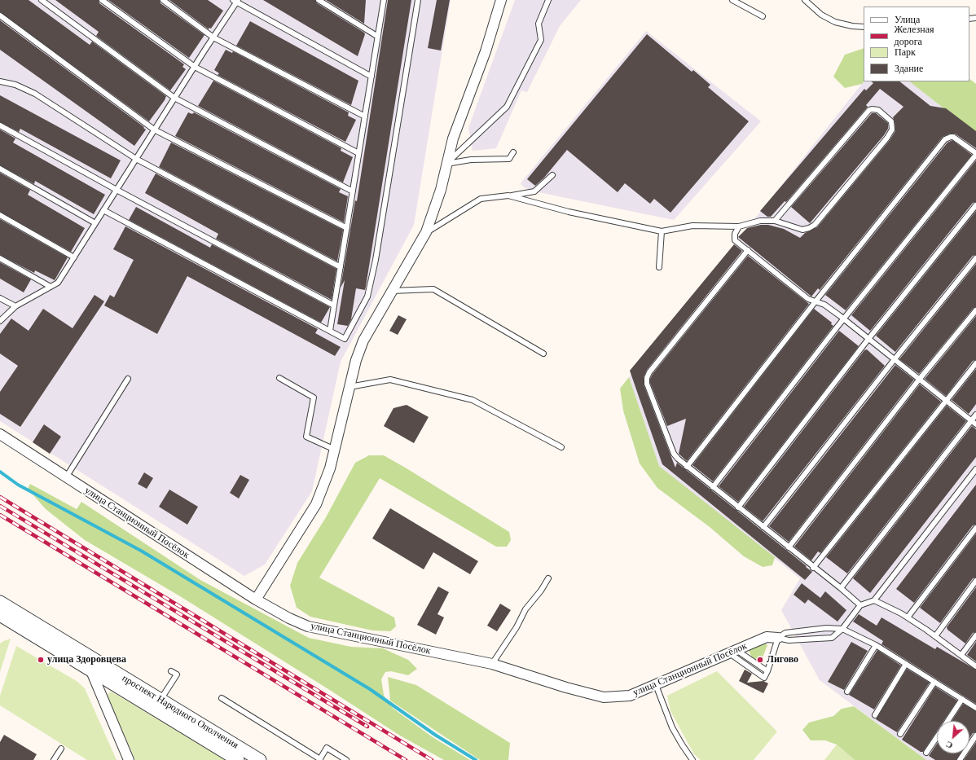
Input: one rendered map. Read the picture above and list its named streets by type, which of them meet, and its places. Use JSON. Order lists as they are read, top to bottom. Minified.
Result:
{"streets":{"street":["улица Станционный Посёлок","проспект Народного Ополчения"]},"places":["улица Здоровцева","Лигово"],"legend":["Улица","Железная дорога","Парк","Здание"],"north":"bottom left"}
